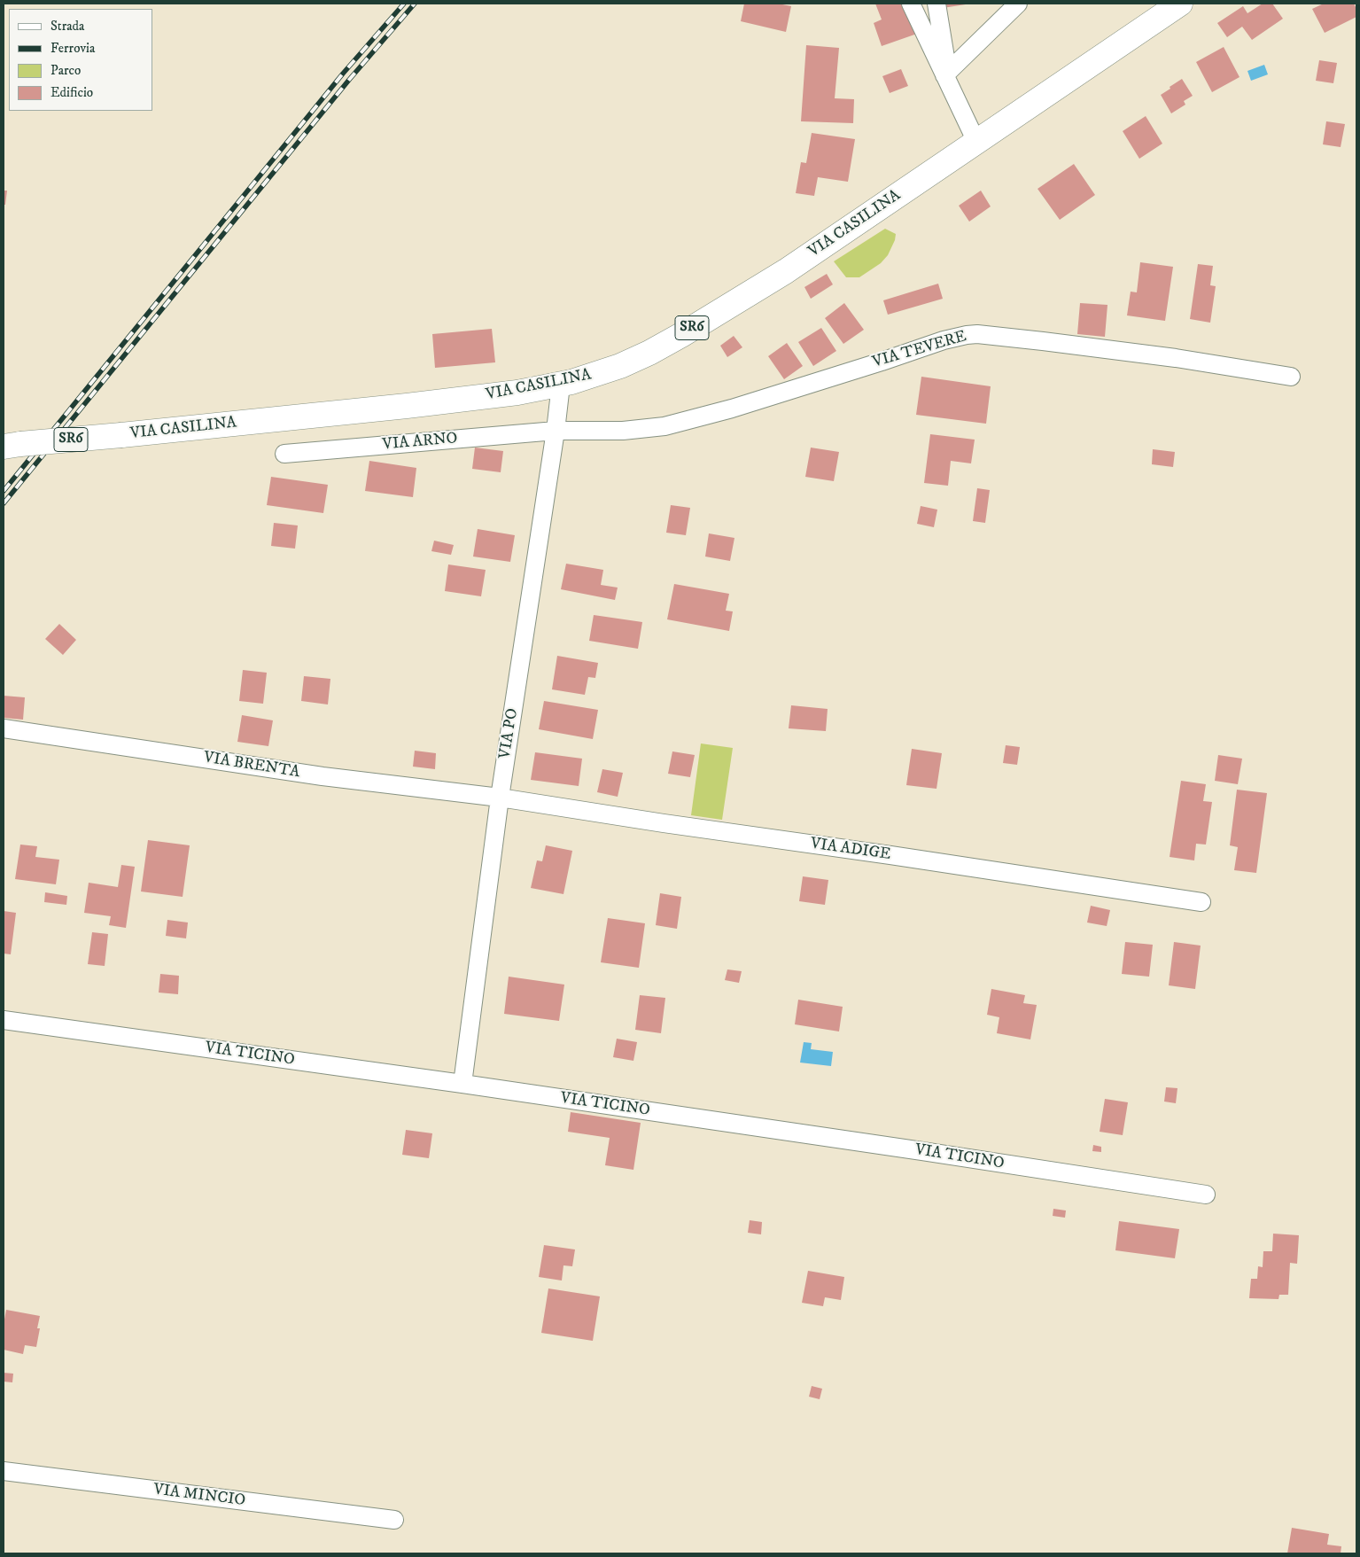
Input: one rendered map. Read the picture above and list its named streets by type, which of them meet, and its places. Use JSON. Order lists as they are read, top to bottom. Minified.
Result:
{"streets":{"main road":["VIA CASILINA","SR6"],"street":["VIA TEVERE","VIA ARNO","VIA PO","VIA BRENTA","VIA ADIGE","VIA TICINO","VIA MINCIO"]},"crossings":[["VIA CASILINA","VIA PO"],["VIA TEVERE","VIA ARNO"],["VIA TEVERE","VIA PO"],["VIA ARNO","VIA PO"],["VIA PO","VIA BRENTA"],["VIA PO","VIA ADIGE"],["VIA PO","VIA TICINO"],["VIA BRENTA","VIA ADIGE"]],"legend":["Strada","Ferrovia","Parco","Edificio"]}
